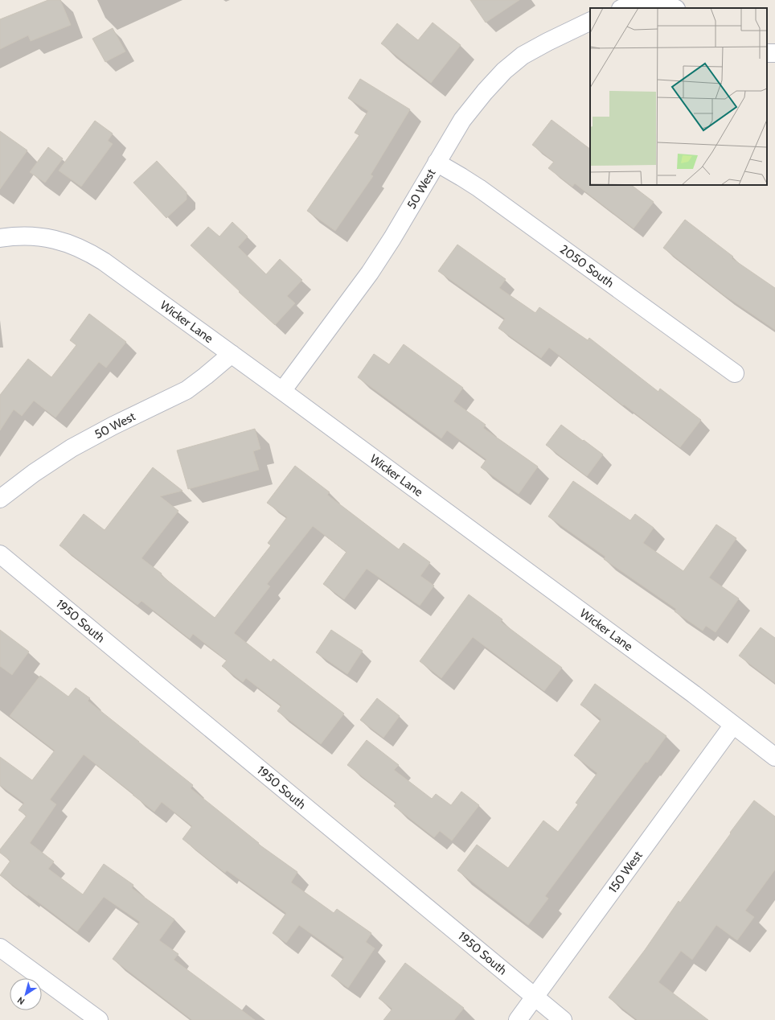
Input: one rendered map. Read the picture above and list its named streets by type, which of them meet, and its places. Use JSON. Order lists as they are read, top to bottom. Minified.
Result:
{"streets":{"street":["50 West","2050 South","Wicker Lane","1950 South","150 West"]},"crossings":[["50 West","2050 South"],["50 West","Wicker Lane"],["Wicker Lane","150 West"],["1950 South","150 West"]],"north":"bottom left"}
